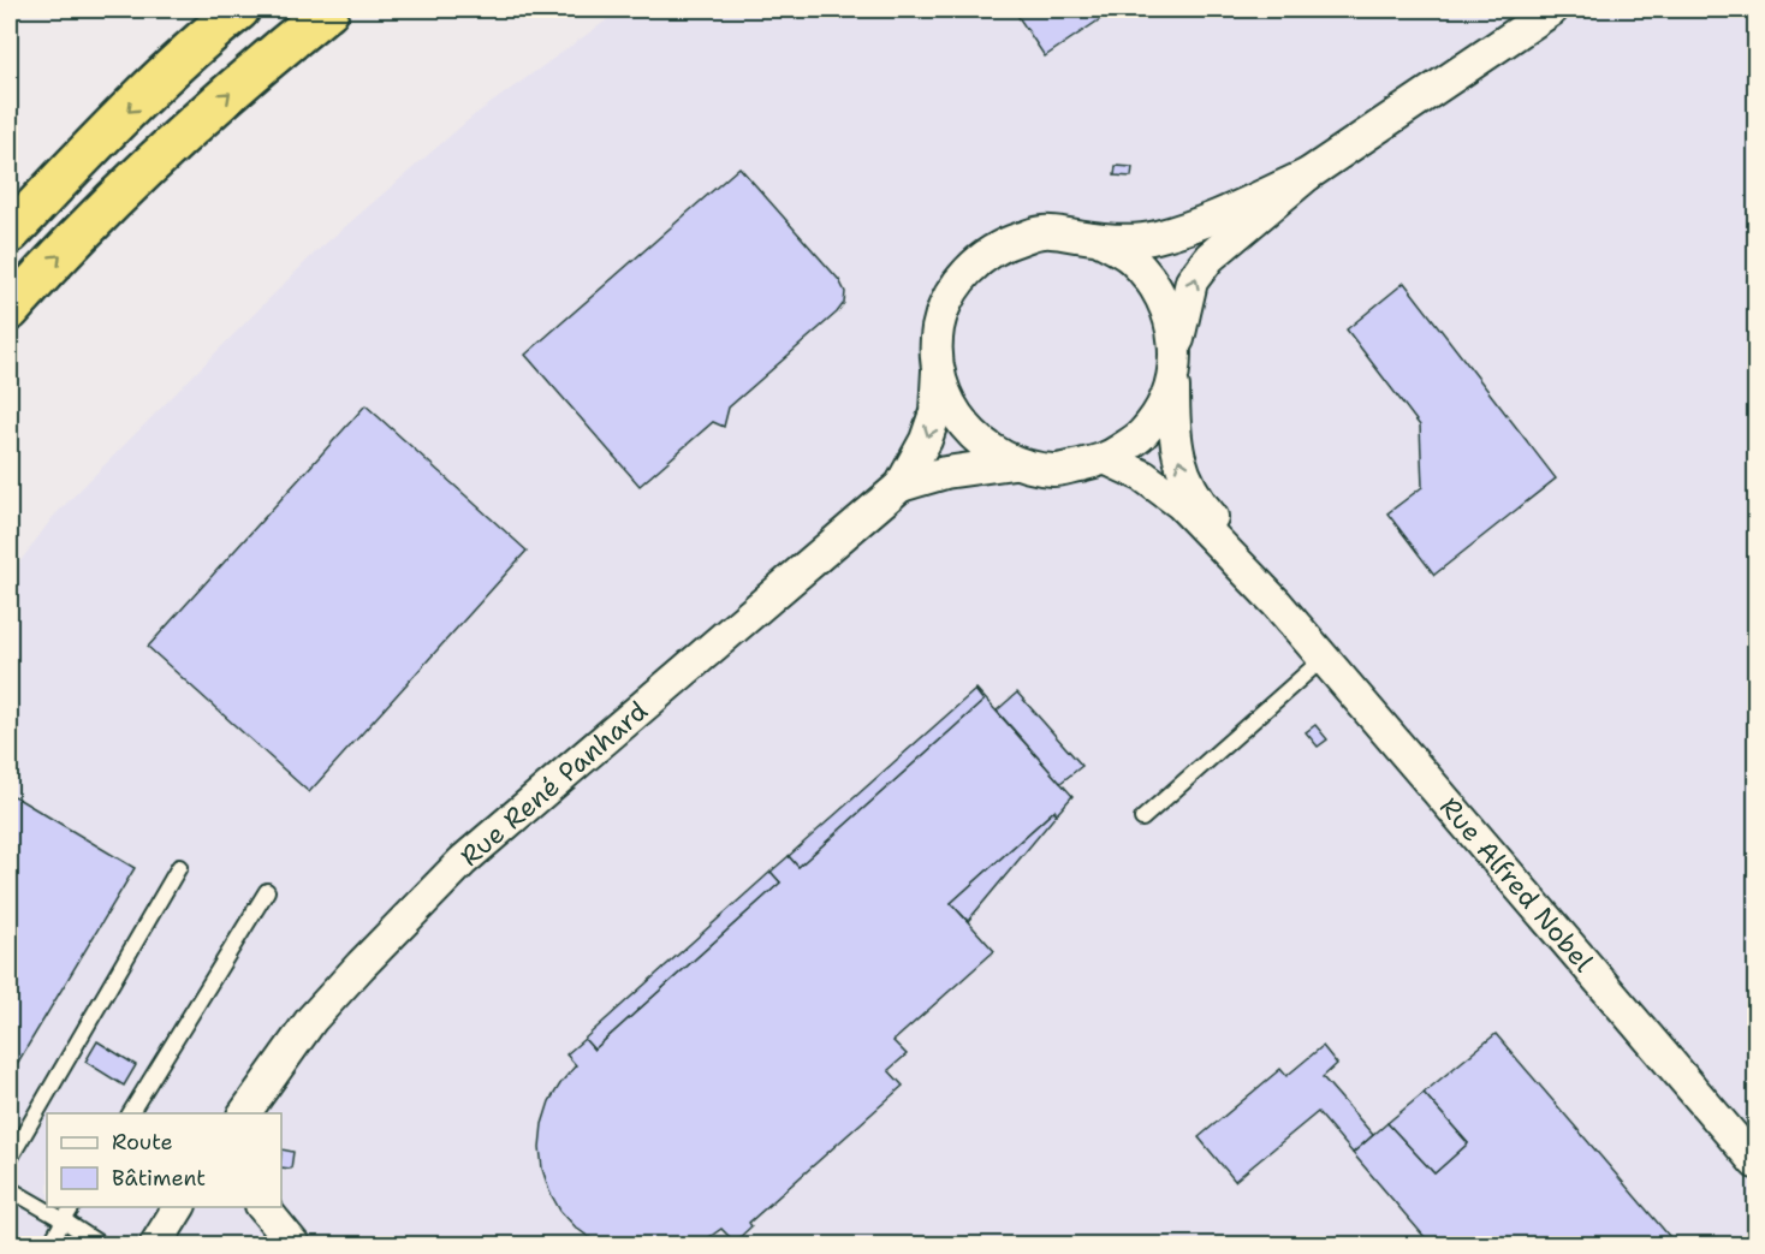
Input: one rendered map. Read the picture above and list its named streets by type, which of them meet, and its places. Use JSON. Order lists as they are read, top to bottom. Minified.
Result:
{"streets":{"street":["Rue René Panhard","Rue Alfred Nobel"]},"crossings":[["Rue René Panhard","Rue Alfred Nobel"]],"legend":["Route","Bâtiment"]}
